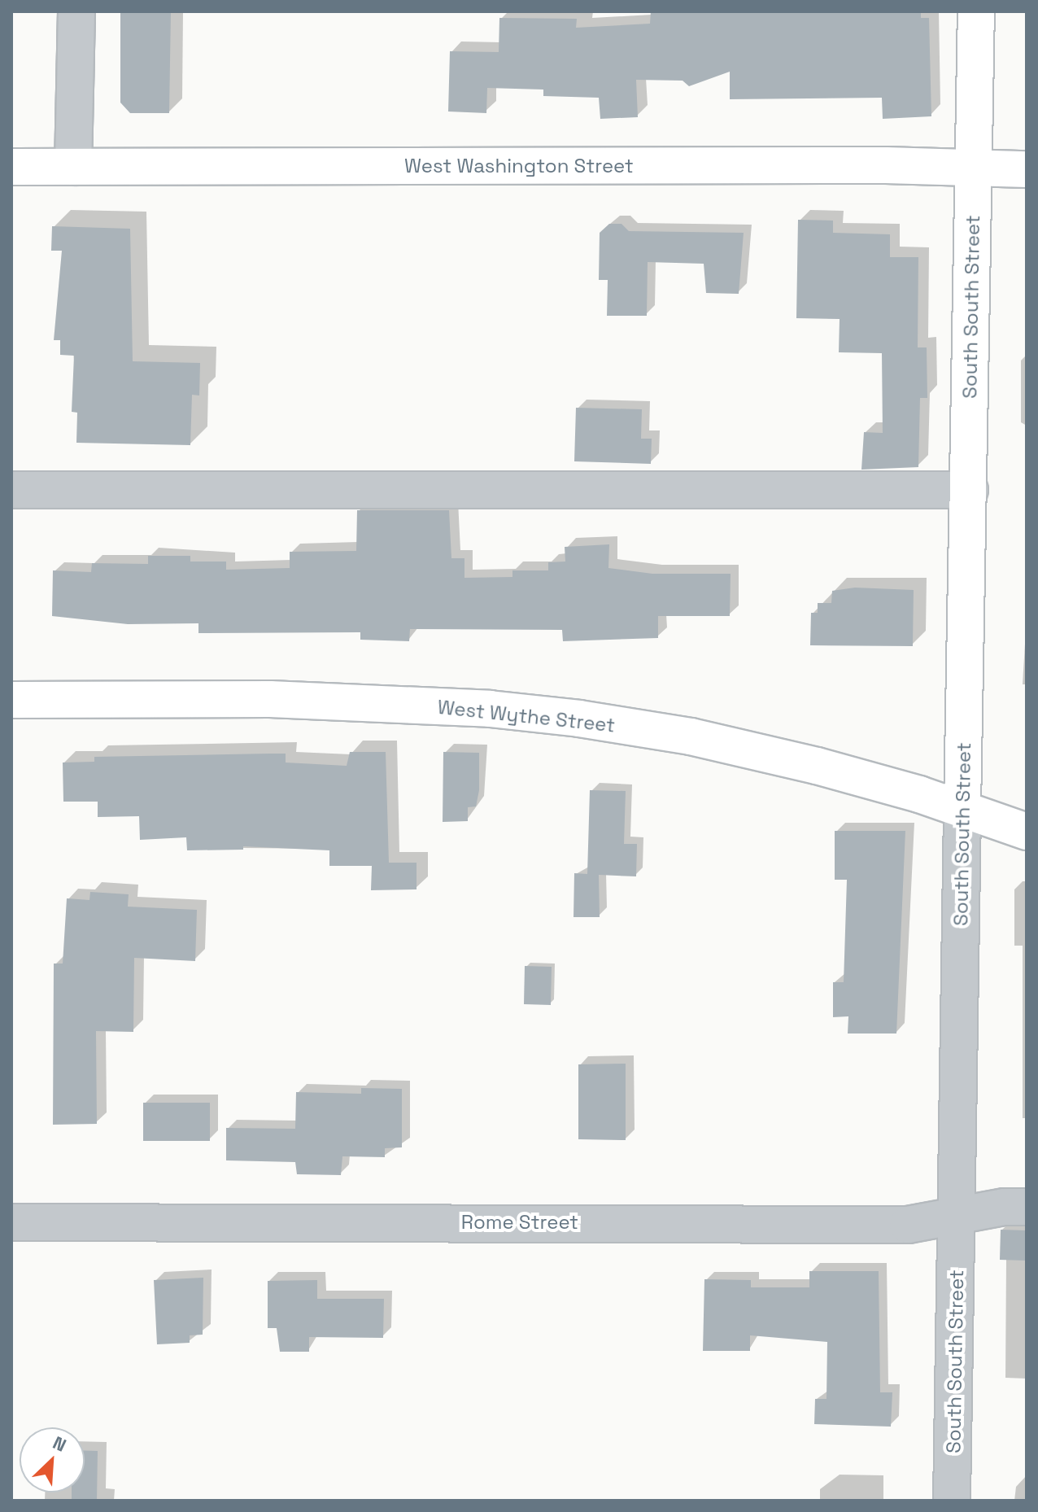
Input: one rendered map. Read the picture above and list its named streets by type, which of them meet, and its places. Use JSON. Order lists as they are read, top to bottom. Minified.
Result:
{"streets":{"main road":["West Washington Street","South South Street","West Wythe Street"],"street":["Rome Street"]},"crossings":[["West Washington Street","South South Street"],["South South Street","West Wythe Street"],["South South Street","Rome Street"]],"north":"top right"}
